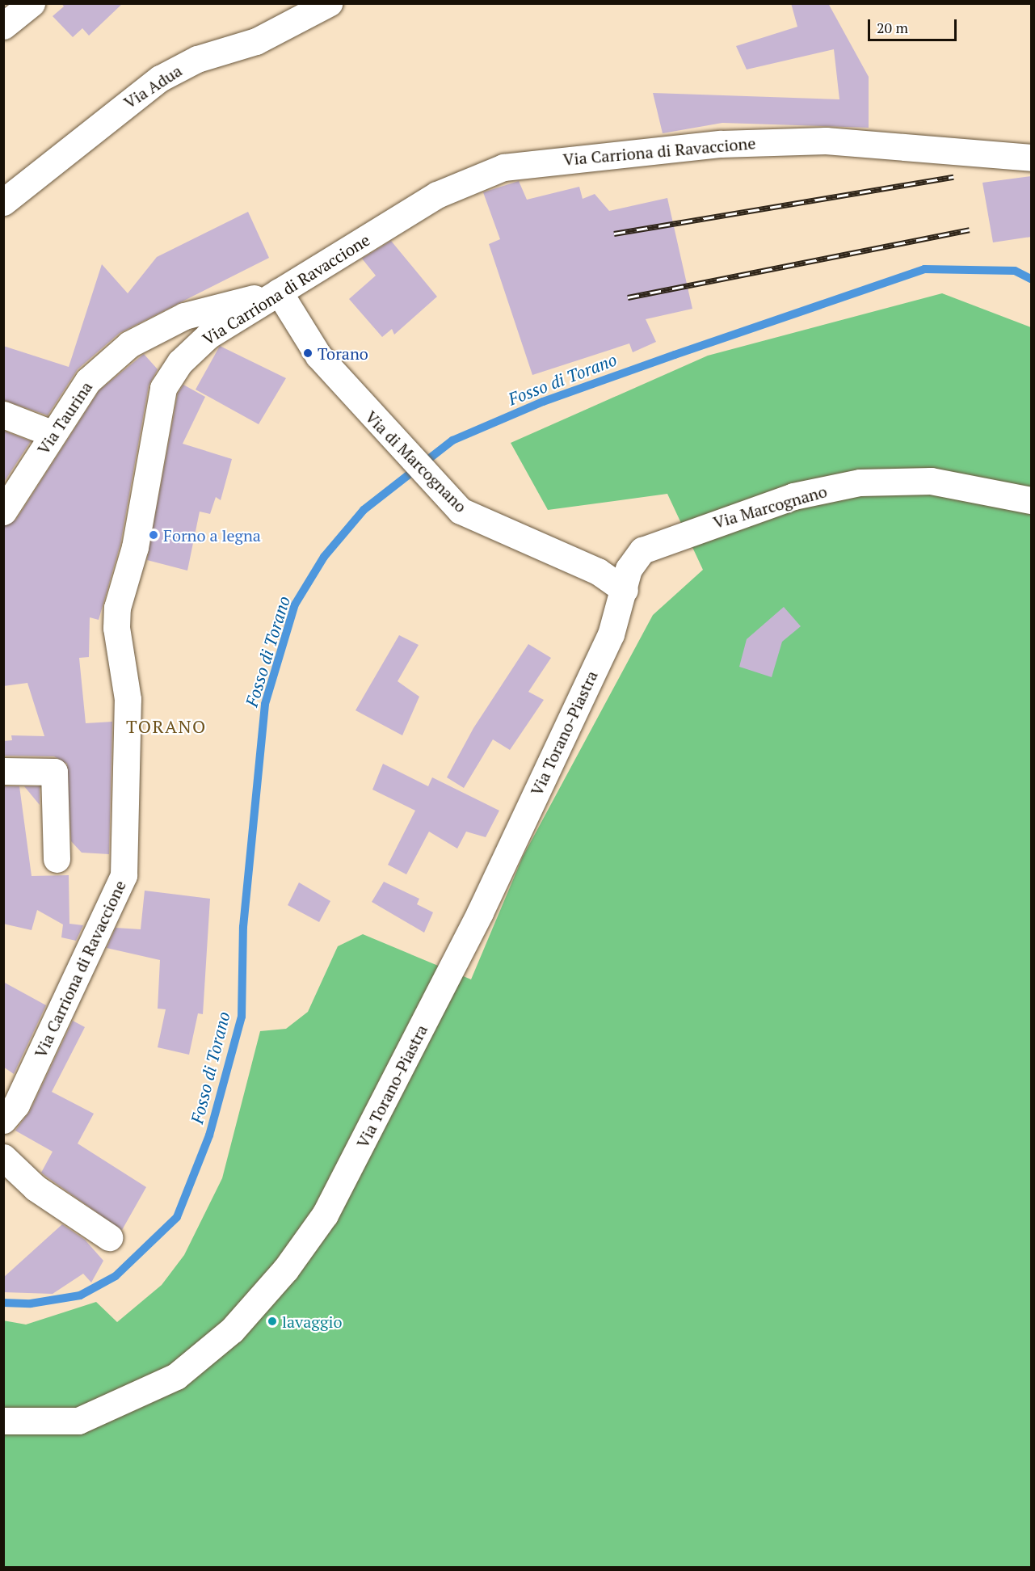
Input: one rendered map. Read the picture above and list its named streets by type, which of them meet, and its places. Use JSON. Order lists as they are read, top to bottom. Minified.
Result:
{"streets":{"street":["Via Adua","Via Carriona di Ravaccione","Via Taurina","Via di Marcognano","Via Marcognano","Via Torano-Piastra"]},"crossings":[["Via Carriona di Ravaccione","Via Taurina"],["Via Carriona di Ravaccione","Via di Marcognano"],["Via Taurina","Via di Marcognano"],["Via di Marcognano","Via Marcognano"],["Via di Marcognano","Via Torano-Piastra"],["Via Marcognano","Via Torano-Piastra"]],"districts":["TORANO"],"water":["Fosso di Torano"],"places":["Torano","Forno a legna","lavaggio"],"scale_bar":"20 m"}
